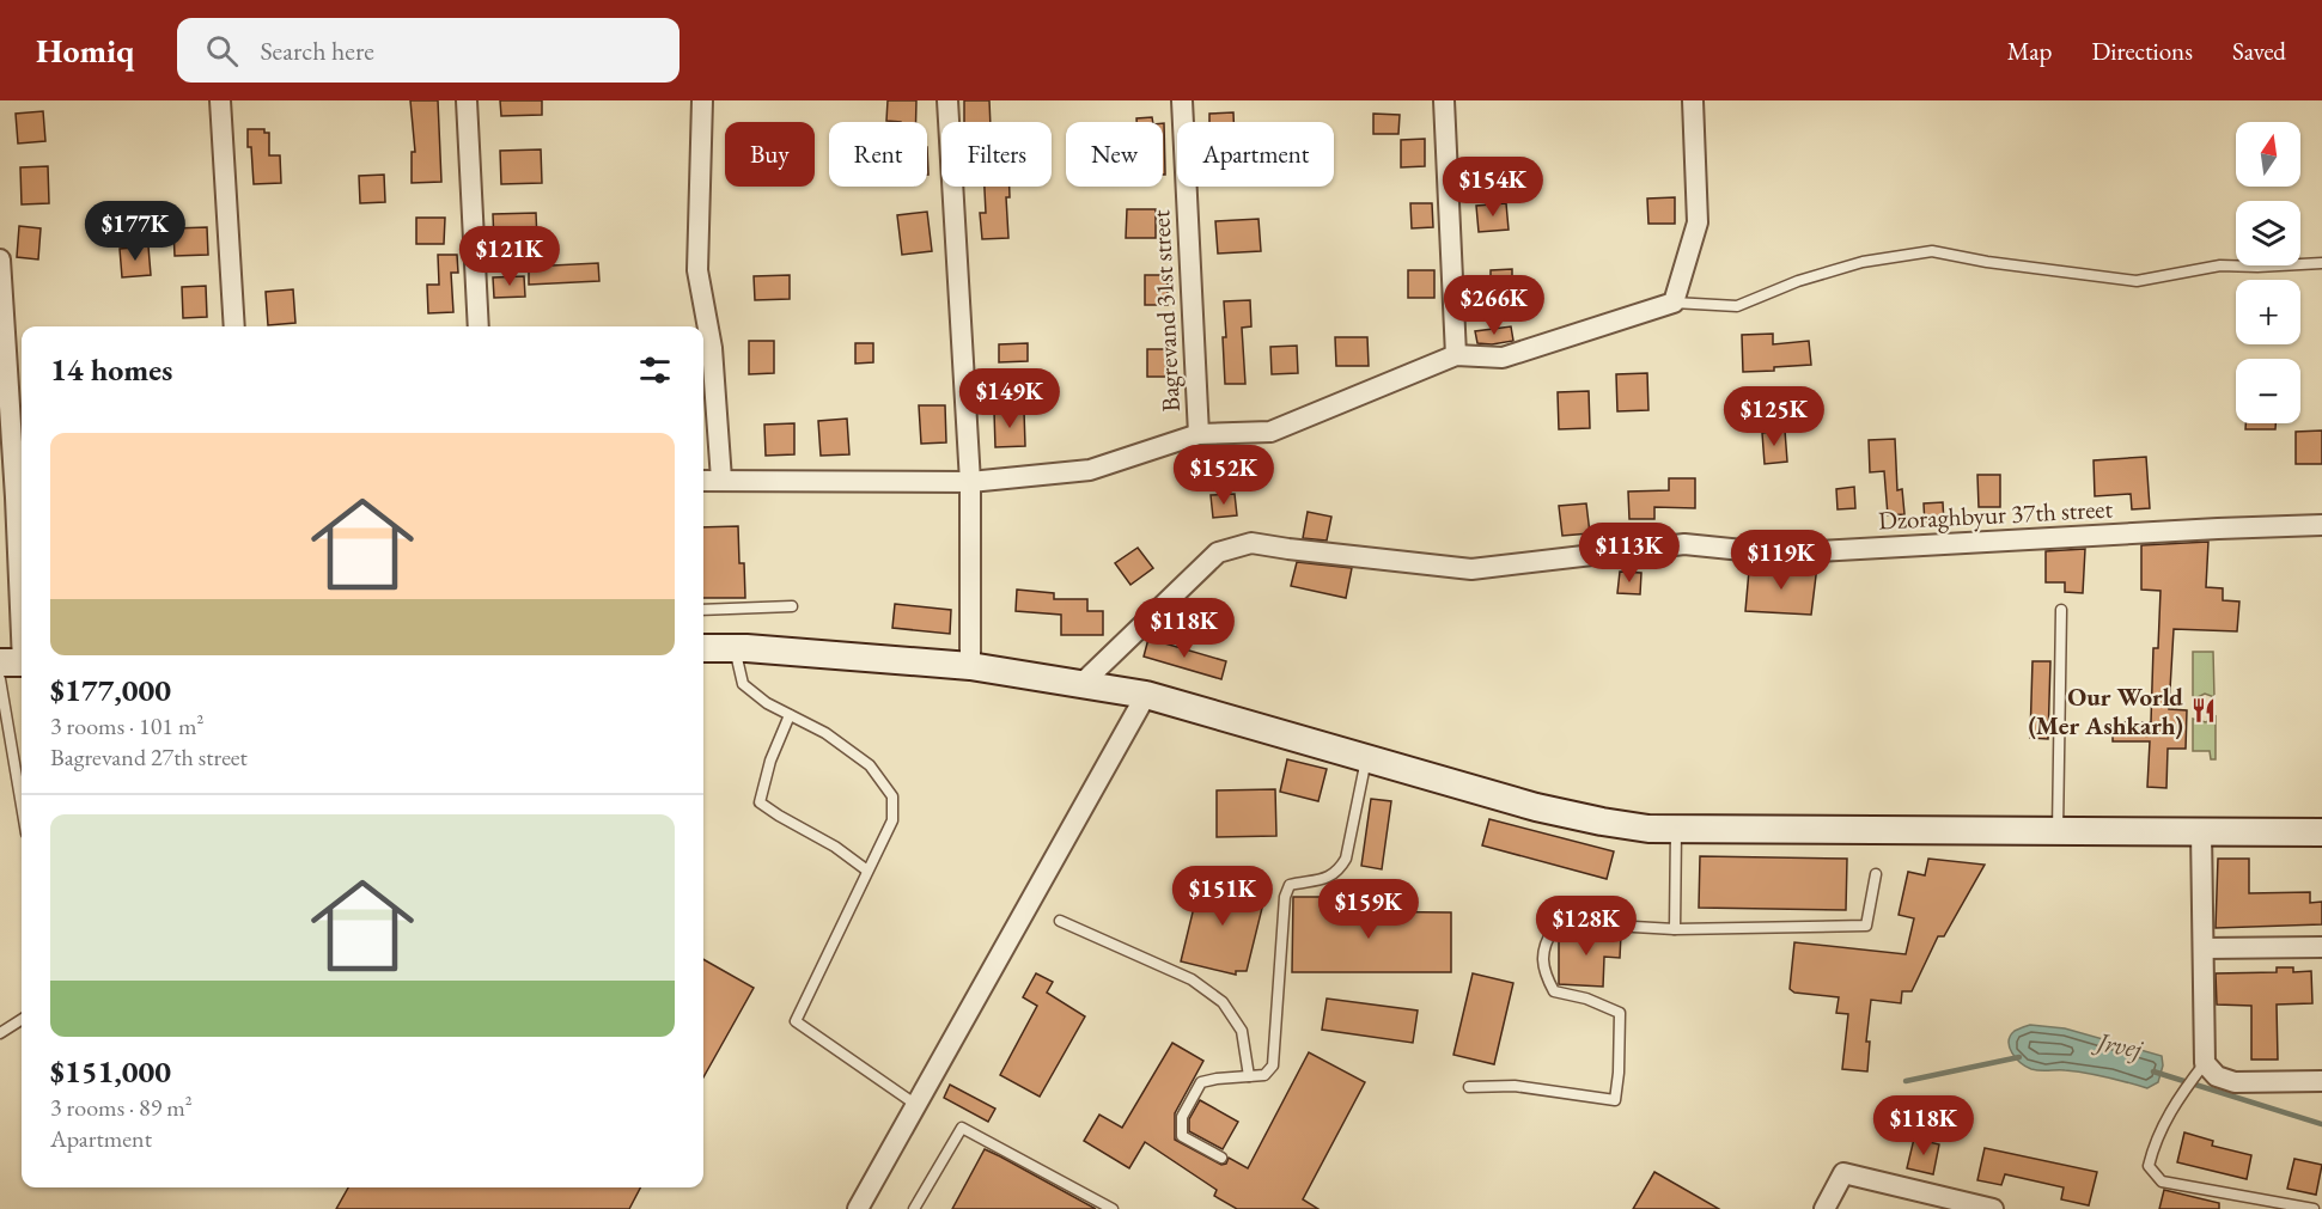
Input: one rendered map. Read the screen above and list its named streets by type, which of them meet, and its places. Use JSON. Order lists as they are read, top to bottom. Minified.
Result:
{"streets":{"street":["Bagrevand 31st street","Dzoraghbyur 37th street"]},"water":["Jrvej"],"places":{"restaurant":["Our World (Mer Ashkarh)"]},"north":"top","page":{"header":"Homiq","search":"Search here","nav":["Map","Directions","Saved"],"map_buttons":["+","−"],"chip":["Buy","Rent","Filters","New","Apartment"],"price":["$154K","$177K","$121K","$266K","$149K","$125K","$152K","$113K","$119K","$118K","$151K","$159K","$128K","$118K"],"heading":"14 homes","list":[{"name":"$177,000","note":"3 rooms · 101 m² · Bagrevand 27th street"},{"name":"$151,000","note":"3 rooms · 89 m² · Apartment"}]}}
